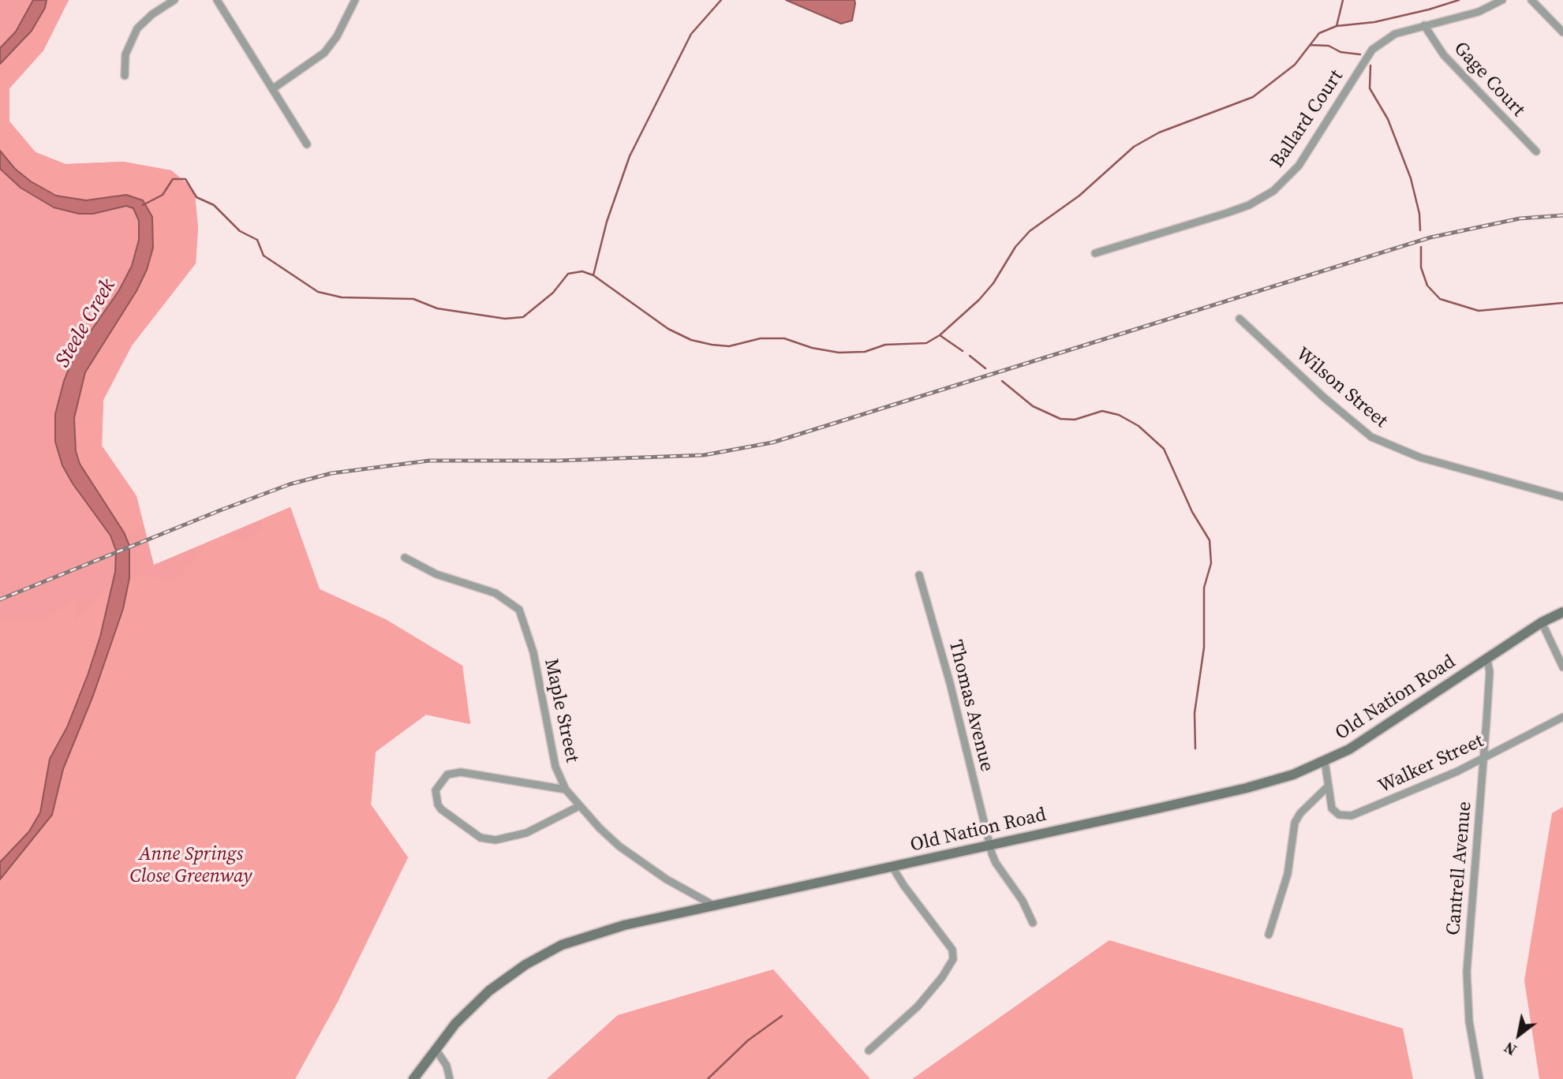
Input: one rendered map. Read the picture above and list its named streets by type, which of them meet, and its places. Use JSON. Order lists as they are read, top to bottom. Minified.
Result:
{"streets":{"main road":["Old Nation Road"],"street":["Gage Court","Ballard Court","Wilson Street","Thomas Avenue","Maple Street","Walker Street","Cantrell Avenue"]},"crossings":[["Gage Court","Ballard Court"],["Old Nation Road","Thomas Avenue"],["Old Nation Road","Maple Street"],["Old Nation Road","Walker Street"],["Old Nation Road","Cantrell Avenue"],["Walker Street","Cantrell Avenue"]],"water":["Steele Creek"],"parks":["Anne Springs Close Greenway"],"north":"bottom left"}
